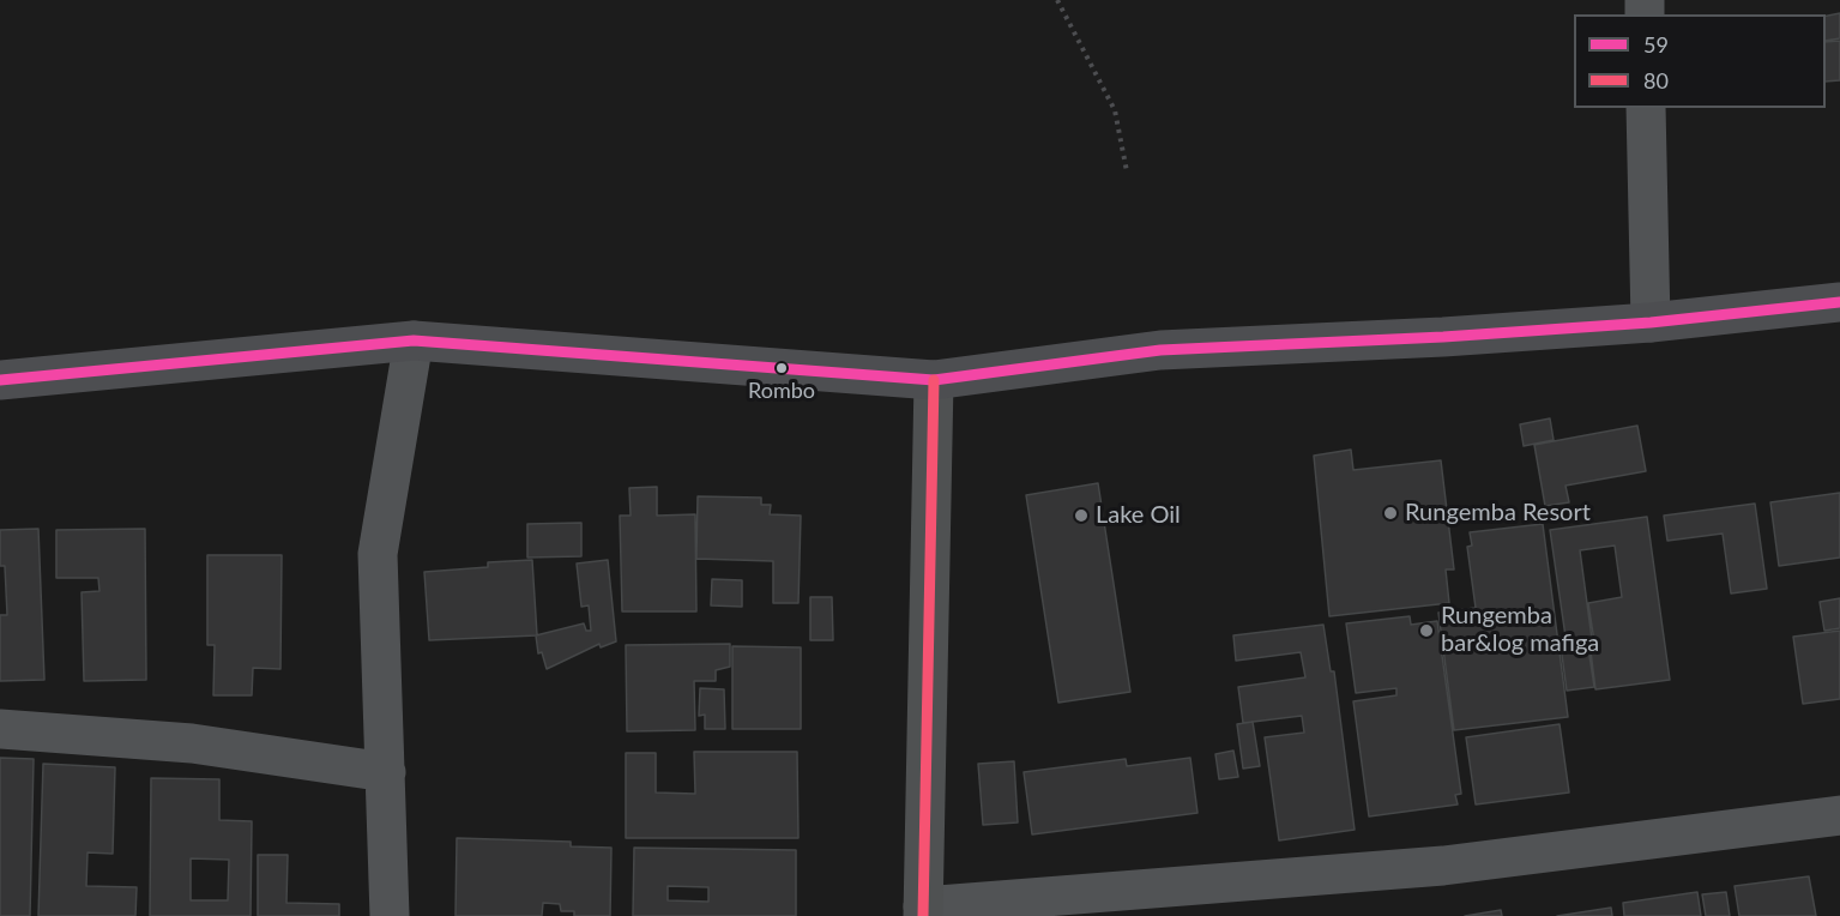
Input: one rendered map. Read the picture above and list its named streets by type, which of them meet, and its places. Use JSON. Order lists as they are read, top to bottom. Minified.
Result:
{"places":["Rombo","Rungemba Resort","Lake Oil","Rungemba bar&log mafiga"],"lines":["transit line 59","transit line 80"],"legend":["59","80"]}
